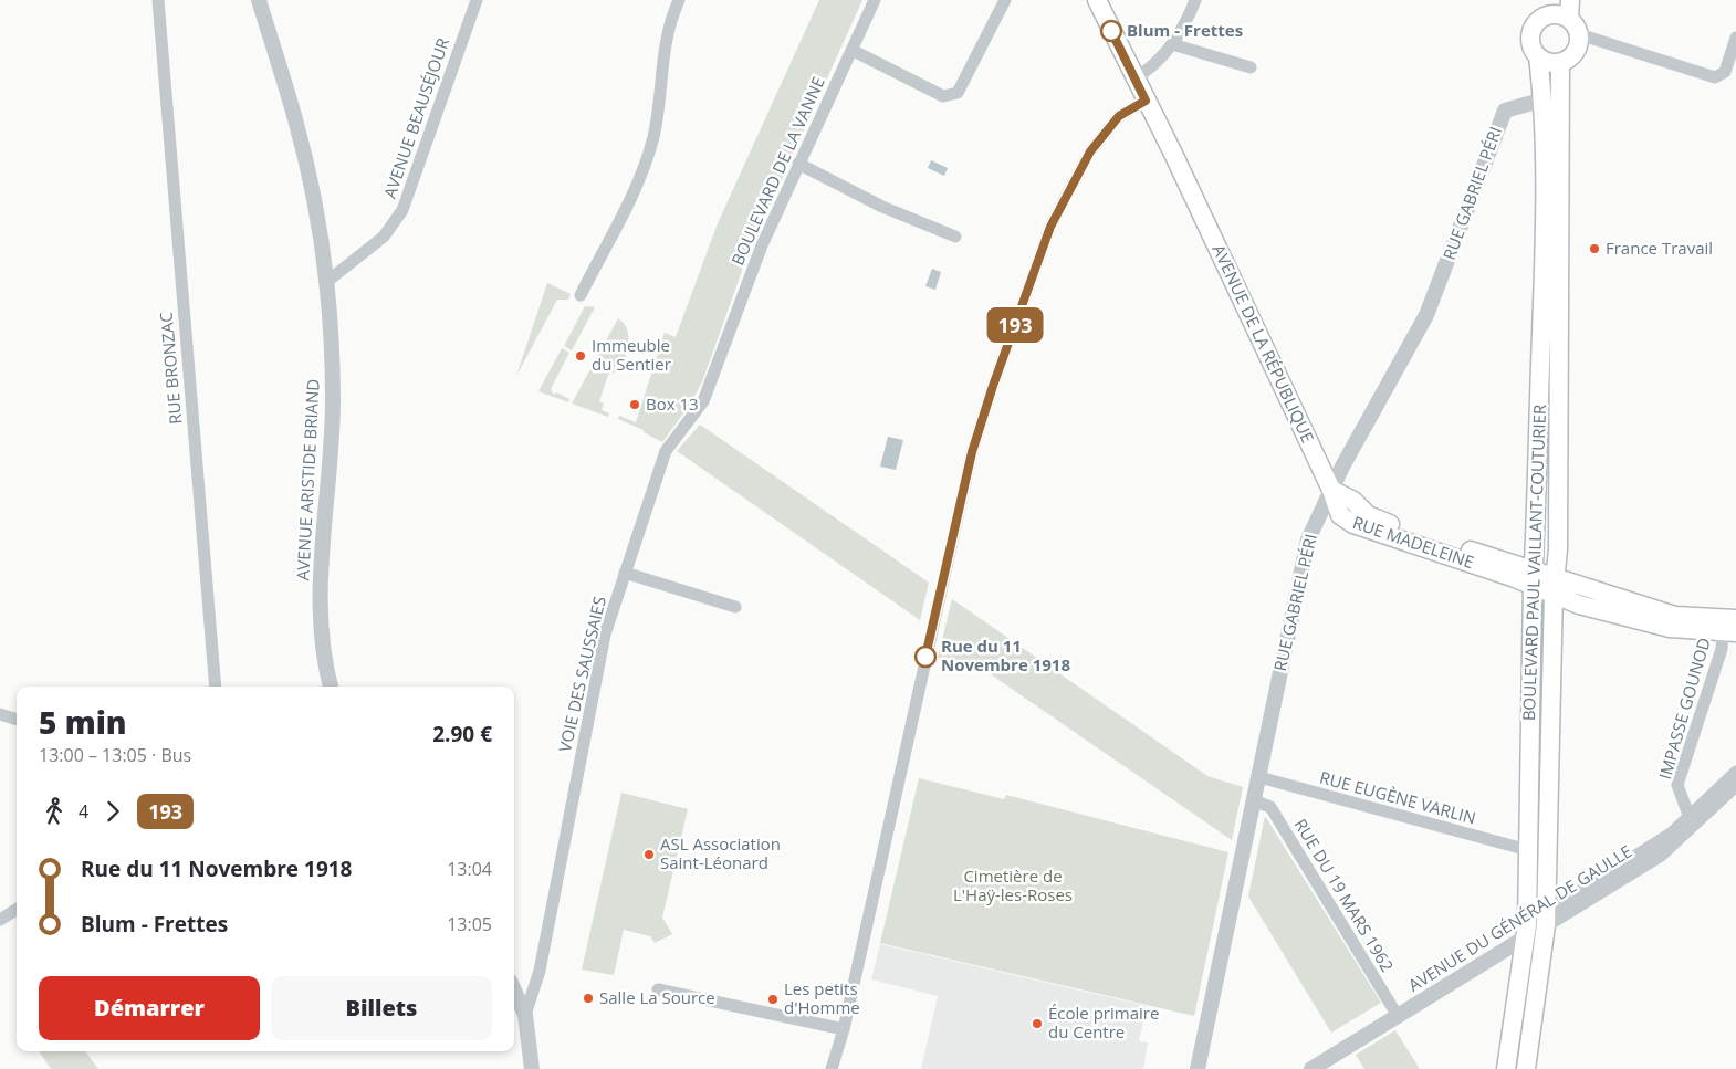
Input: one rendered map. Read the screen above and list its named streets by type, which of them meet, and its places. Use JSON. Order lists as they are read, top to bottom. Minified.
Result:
{"streets":{"main road":["AVENUE DE LA RÉPUBLIQUE","RUE MADELEINE","BOULEVARD PAUL VAILLANT-COUTURIER"],"street":["AVENUE BEAUSÉJOUR","BOULEVARD DE LA VANNE","RUE GABRIEL PÉRI","RUE BRONZAC","AVENUE ARISTIDE BRIAND","VOIE DES SAUSSAIES","IMPASSE GOUNOD","RUE EUGÈNE VARLIN","RUE DU 19 MARS 1962","AVENUE DU GÉNÉRAL DE GAULLE"]},"crossings":[["AVENUE BEAUSÉJOUR","AVENUE ARISTIDE BRIAND"],["BOULEVARD DE LA VANNE","VOIE DES SAUSSAIES"],["RUE GABRIEL PÉRI","AVENUE DE LA RÉPUBLIQUE"],["RUE GABRIEL PÉRI","RUE MADELEINE"],["RUE GABRIEL PÉRI","BOULEVARD PAUL VAILLANT-COUTURIER"],["RUE GABRIEL PÉRI","RUE EUGÈNE VARLIN"],["RUE GABRIEL PÉRI","RUE DU 19 MARS 1962"],["AVENUE DE LA RÉPUBLIQUE","RUE MADELEINE"],["RUE MADELEINE","BOULEVARD PAUL VAILLANT-COUTURIER"],["RUE MADELEINE","IMPASSE GOUNOD"],["BOULEVARD PAUL VAILLANT-COUTURIER","RUE EUGÈNE VARLIN"],["BOULEVARD PAUL VAILLANT-COUTURIER","AVENUE DU GÉNÉRAL DE GAULLE"],["IMPASSE GOUNOD","AVENUE DU GÉNÉRAL DE GAULLE"],["RUE DU 19 MARS 1962","AVENUE DU GÉNÉRAL DE GAULLE"]],"parks":["Cimetière de L'Haÿ-les-Roses"],"places":["Blum - Frettes","France Travail","Immeuble du Sentier","Box 13","Rue du 11 Novembre 1918","ASL Association Saint-Léonard","Salle La Source","Les petits d'Homme","École primaire du Centre"],"lines":["bus line 193"],"page":{"on_map":"193","heading":["5 min","13:00 – 13:05 · Bus","2.90 €"],"legs":["4","193"],"list":[{"name":"Rue du 11 Novembre 1918","value":"13:04"},{"name":"Blum - Frettes","value":"13:05"}],"buttons":["Démarrer","Billets"]}}
